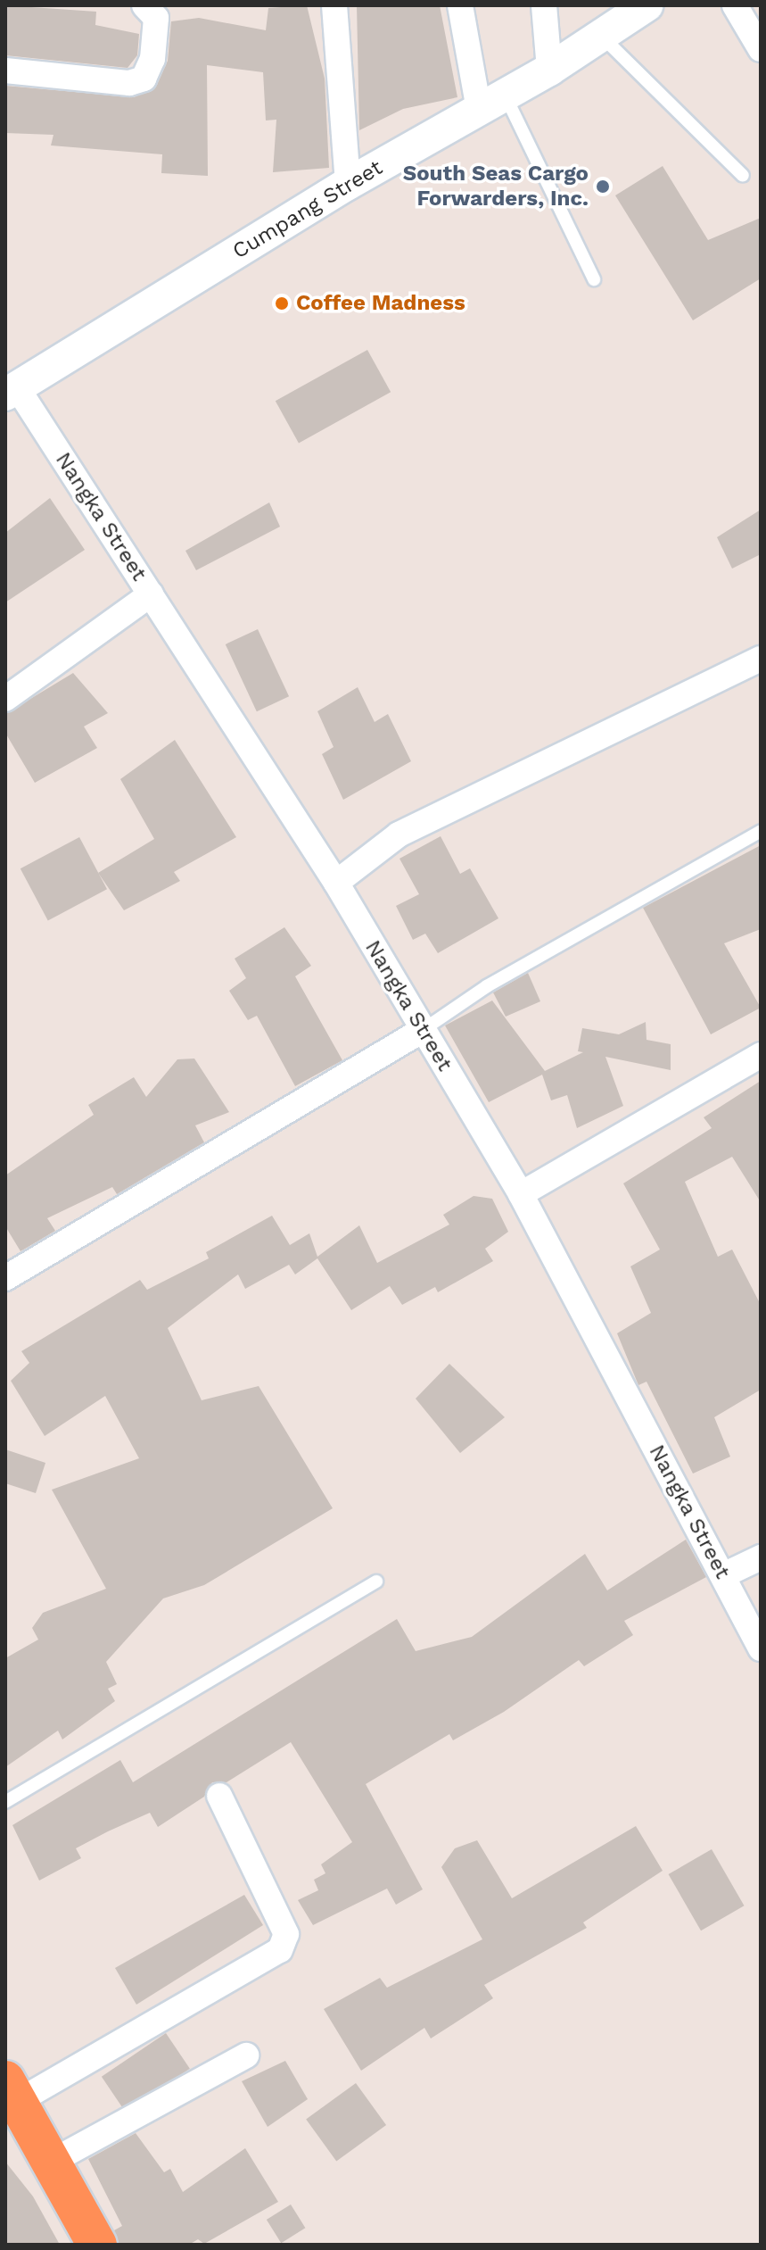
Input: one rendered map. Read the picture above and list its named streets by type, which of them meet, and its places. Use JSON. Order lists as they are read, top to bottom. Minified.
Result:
{"streets":{"street":["Cumpang Street","Nangka Street"]},"crossings":[["Cumpang Street","Nangka Street"]],"places":["South Seas Cargo Forwarders, Inc.","Coffee Madness"]}
